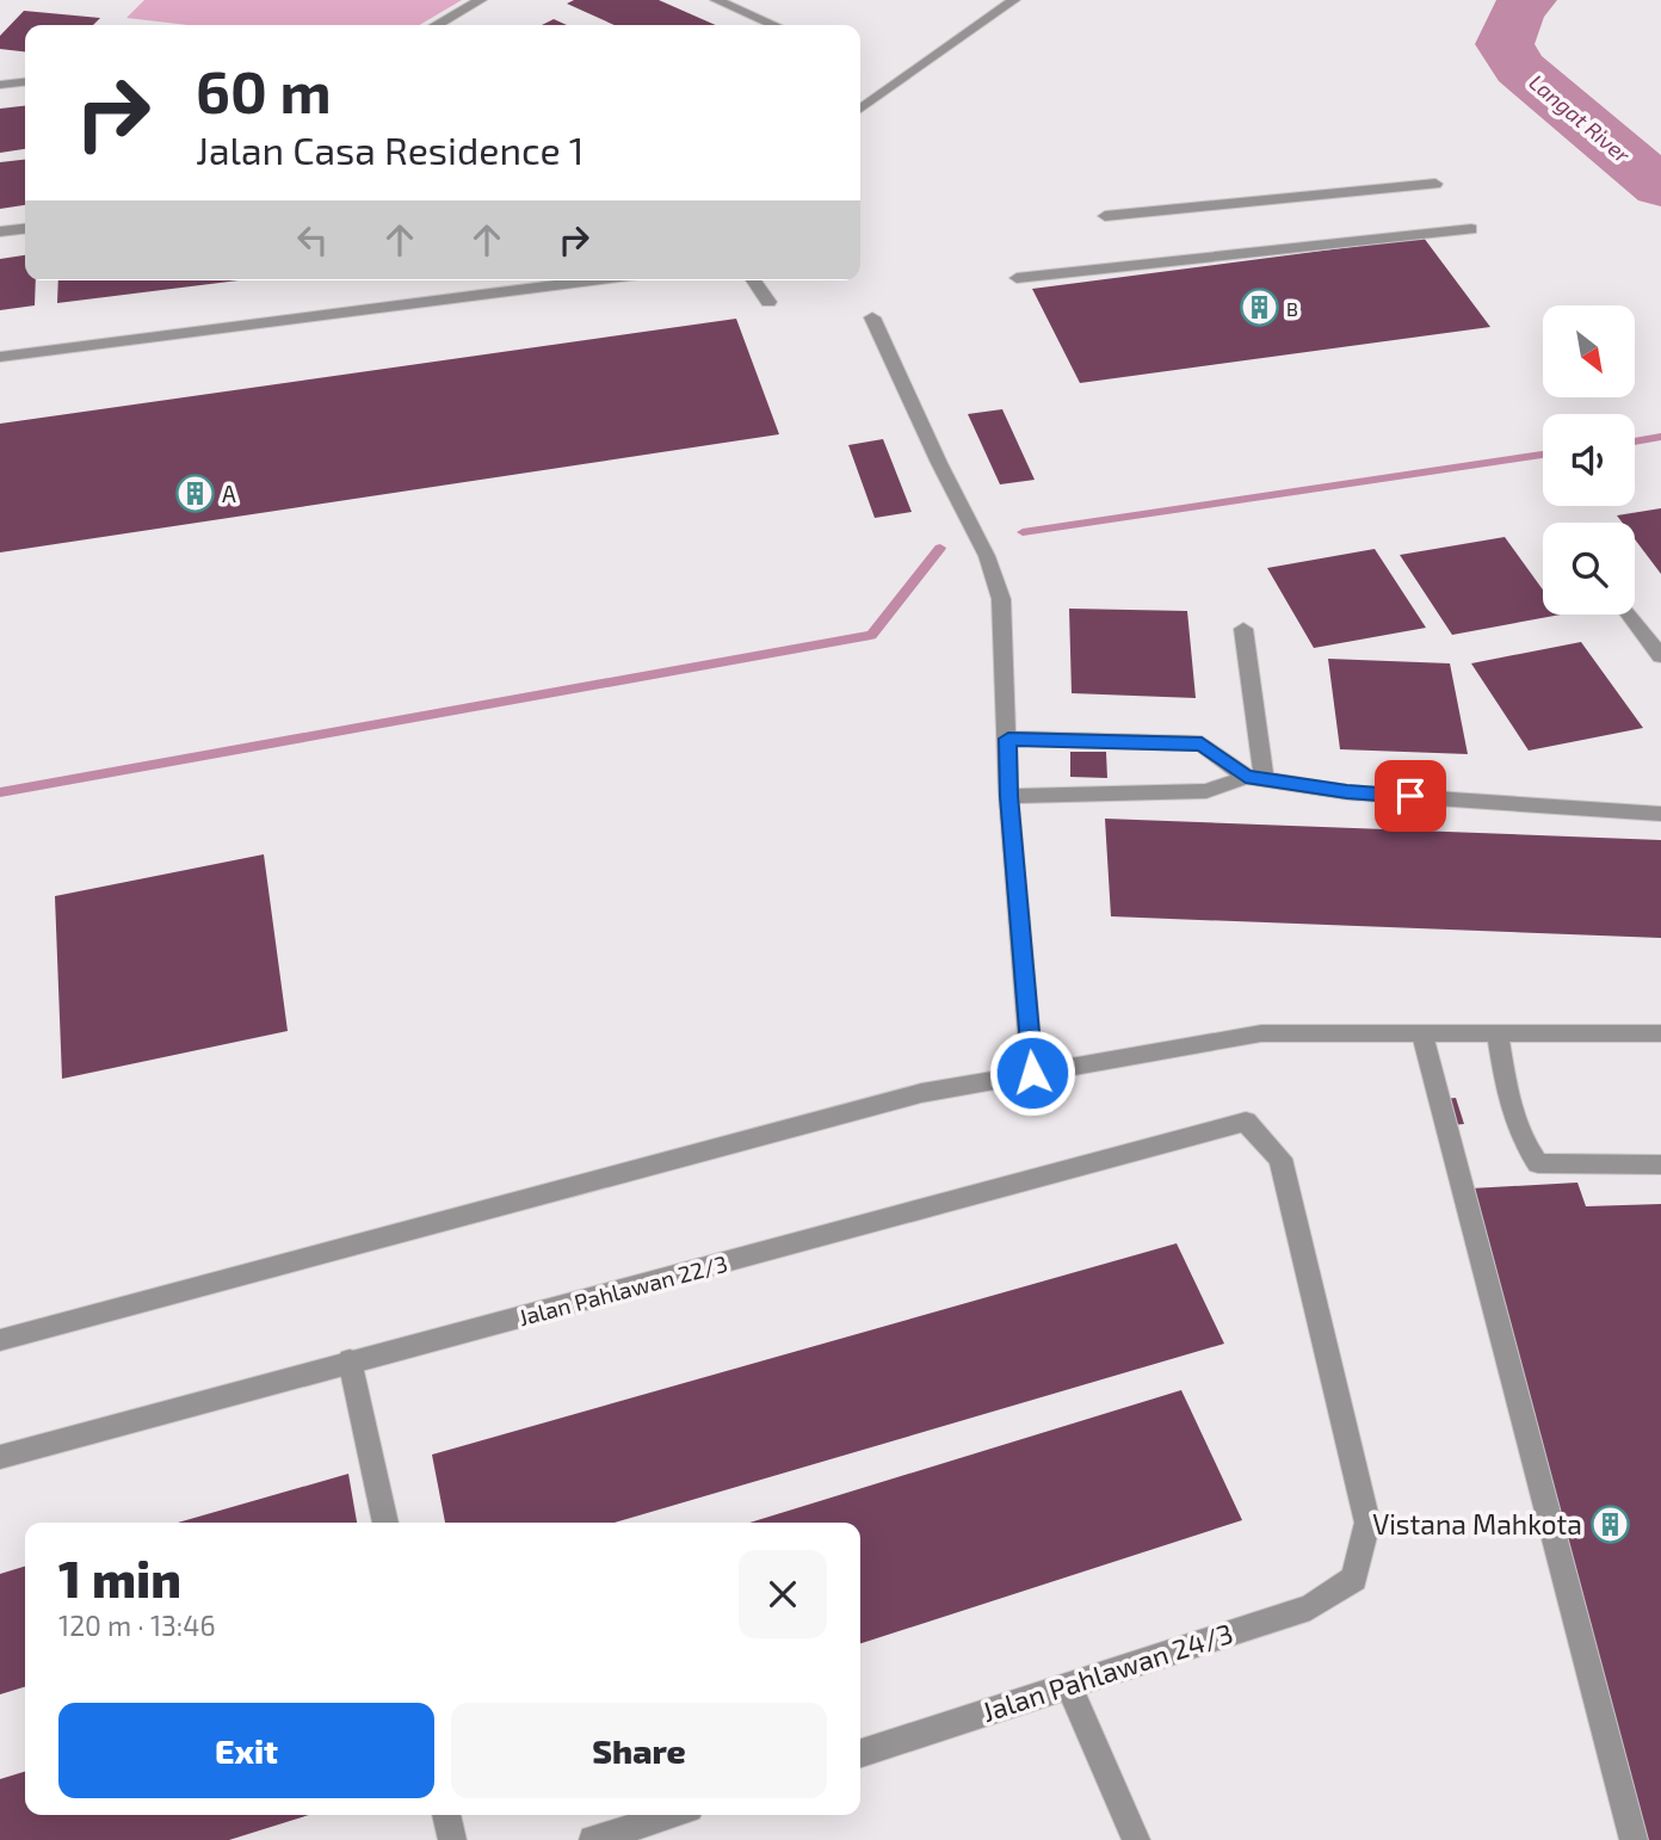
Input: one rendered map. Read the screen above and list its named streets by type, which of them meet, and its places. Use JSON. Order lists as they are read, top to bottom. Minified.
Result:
{"streets":{"street":["Jalan Pahlawan 22/3","Jalan Pahlawan 24/3"]},"crossings":[["Jalan Pahlawan 22/3","Jalan Pahlawan 24/3"]],"water":["Langat River"],"places":{"building":["B","A","Vistana Mahkota"]},"north":"bottom right","page":{"turn":["60 m","Jalan Casa Residence 1"],"heading":["1 min","120 m · 13:46"],"buttons":["Exit","Share"]}}
